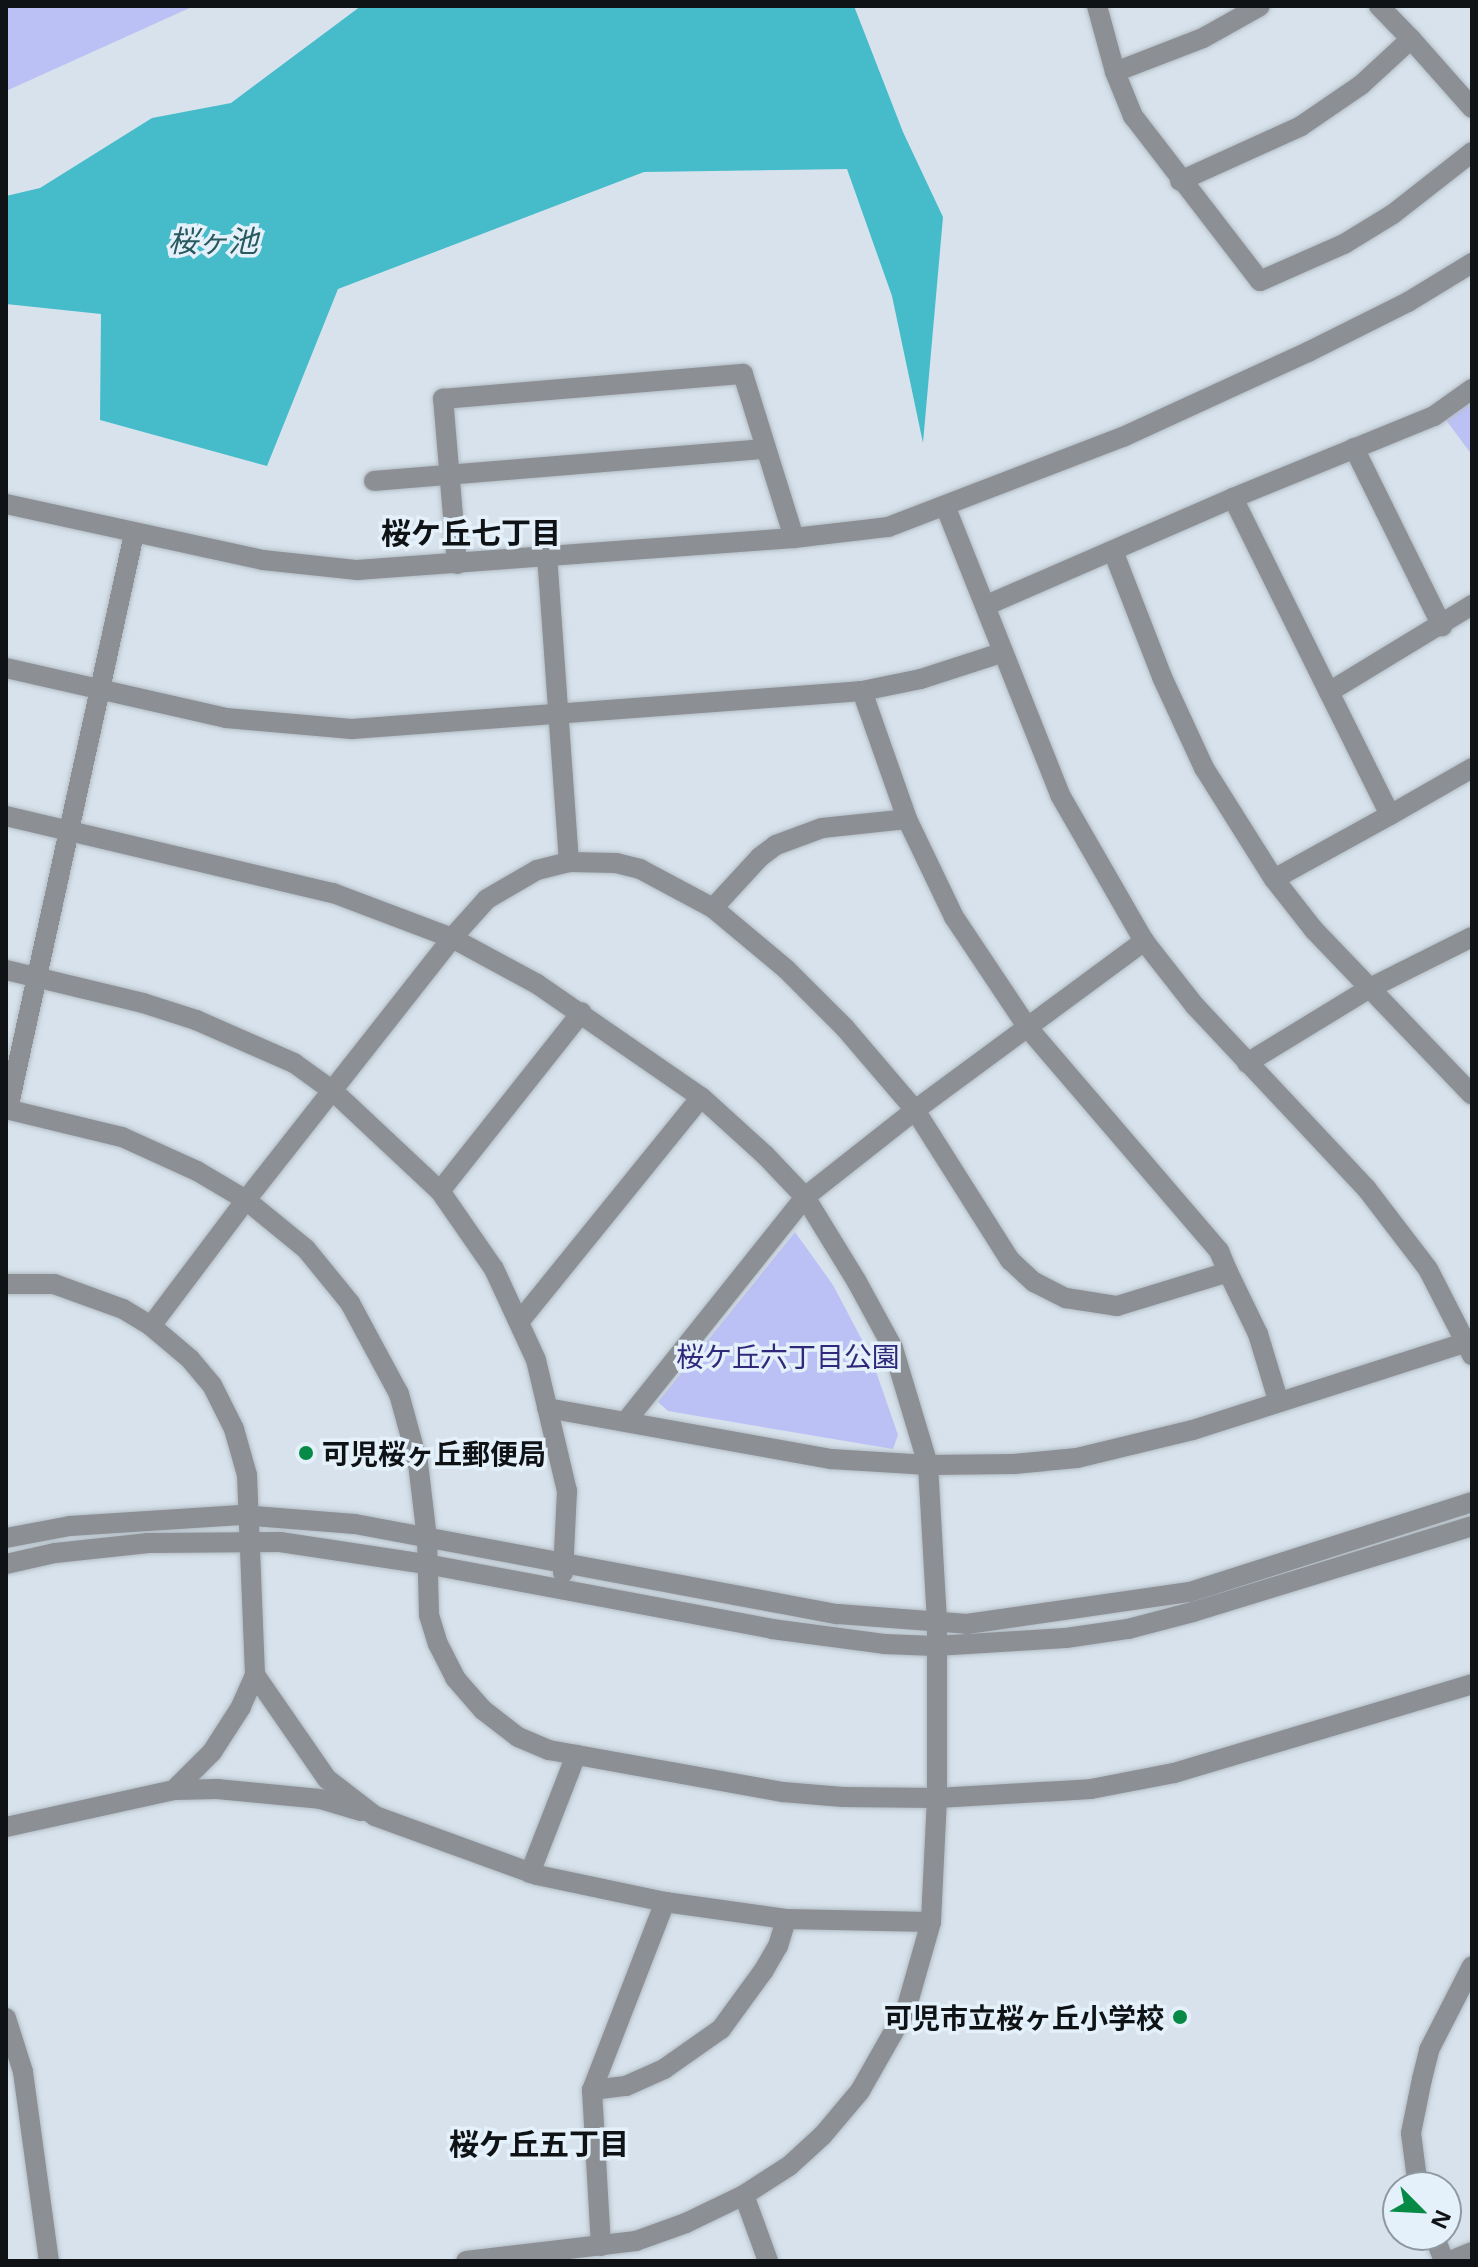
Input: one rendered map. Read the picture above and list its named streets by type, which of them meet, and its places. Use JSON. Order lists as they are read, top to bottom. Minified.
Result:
{"districts":["桜ケ丘七丁目","桜ケ丘五丁目"],"water":["桜ヶ池"],"parks":["桜ケ丘六丁目公園"],"places":["可児桜ヶ丘郵便局","可児市立桜ヶ丘小学校"],"north":"bottom right"}
